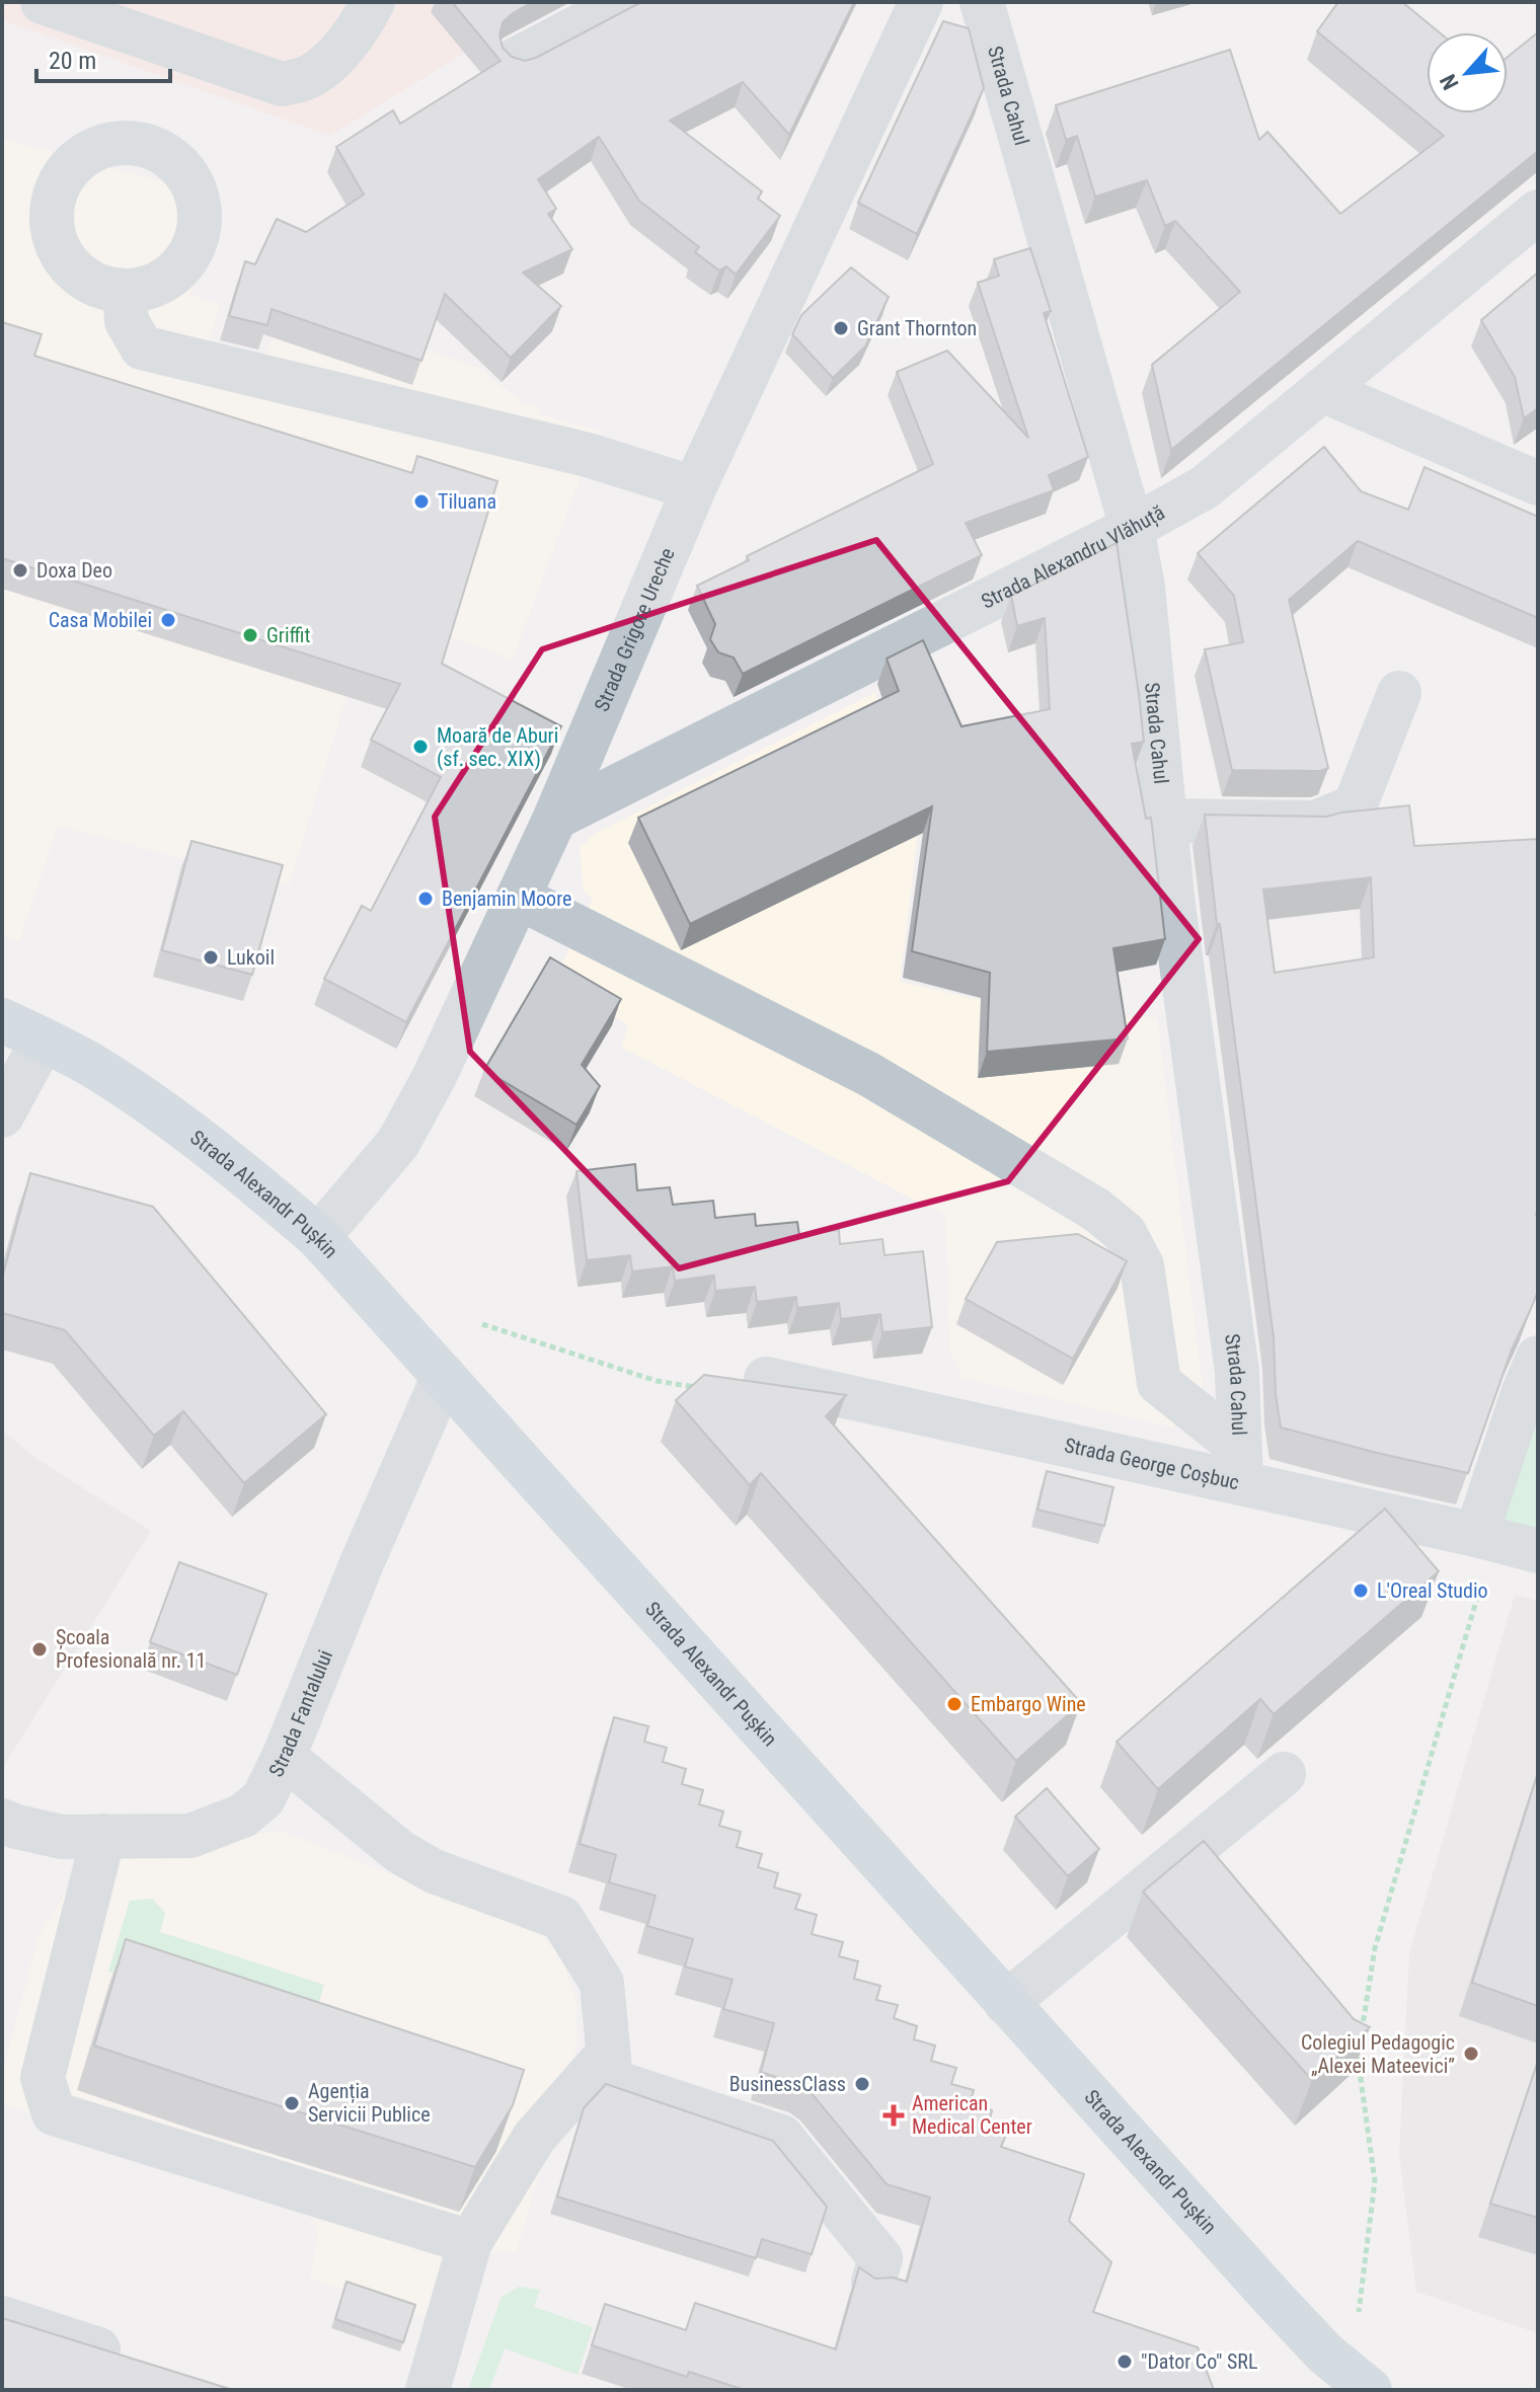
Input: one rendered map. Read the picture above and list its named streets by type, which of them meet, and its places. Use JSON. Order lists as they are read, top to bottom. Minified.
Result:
{"streets":{"main road":["Strada Alexandr Pușkin"],"street":["Strada Cahul","Strada Alexandru Vlăhuță","Strada Grigore Ureche","Strada George Coșbuc","Strada Fantalului"]},"crossings":[["Strada Cahul","Strada Alexandru Vlăhuță"],["Strada Cahul","Strada George Coșbuc"],["Strada Alexandru Vlăhuță","Strada Grigore Ureche"],["Strada Grigore Ureche","Strada Alexandr Pușkin"],["Strada Alexandr Pușkin","Strada Fantalului"]],"places":{"other":["Grant Thornton","Tiluana","Doxa Deo","Casa Mobilei","Griffit","Moară de Aburi (sf. sec. XIX)","Benjamin Moore","Lukoil","L'Oreal Studio","Școala Profesională nr. 11","Embargo Wine","Colegiul Pedagogic „Alexei Mateevici”","BusinessClass","Agenția Servicii Publice","\"Dator Co\" SRL"],"health":["American Medical Center"]},"scale_bar":"20 m","north":"bottom left"}
